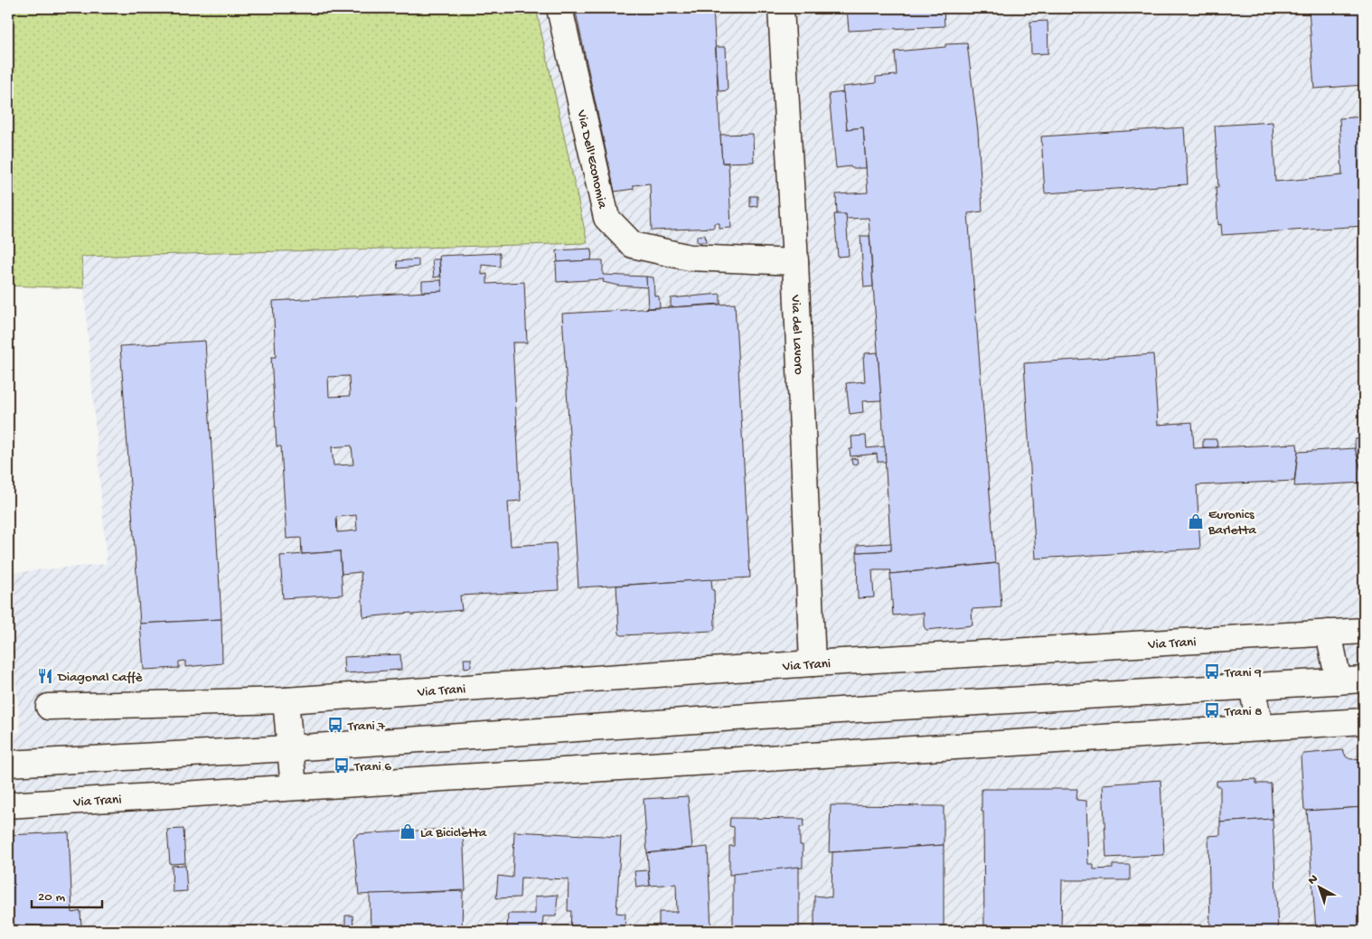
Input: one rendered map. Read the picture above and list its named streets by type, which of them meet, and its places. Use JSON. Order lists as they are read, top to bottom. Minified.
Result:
{"streets":{"street":["Via Dell'Economia","Via del Lavoro","Via Trani"]},"crossings":[["Via Dell'Economia","Via del Lavoro"],["Via del Lavoro","Via Trani"]],"places":{"shop":["Euronics Barletta","La Bicicletta"],"bus stop":["Trani 9","Trani 8","Trani 7","Trani 6"],"restaurant":["Diagonal Caffè"]},"scale_bar":"20 m","north":"top left"}
